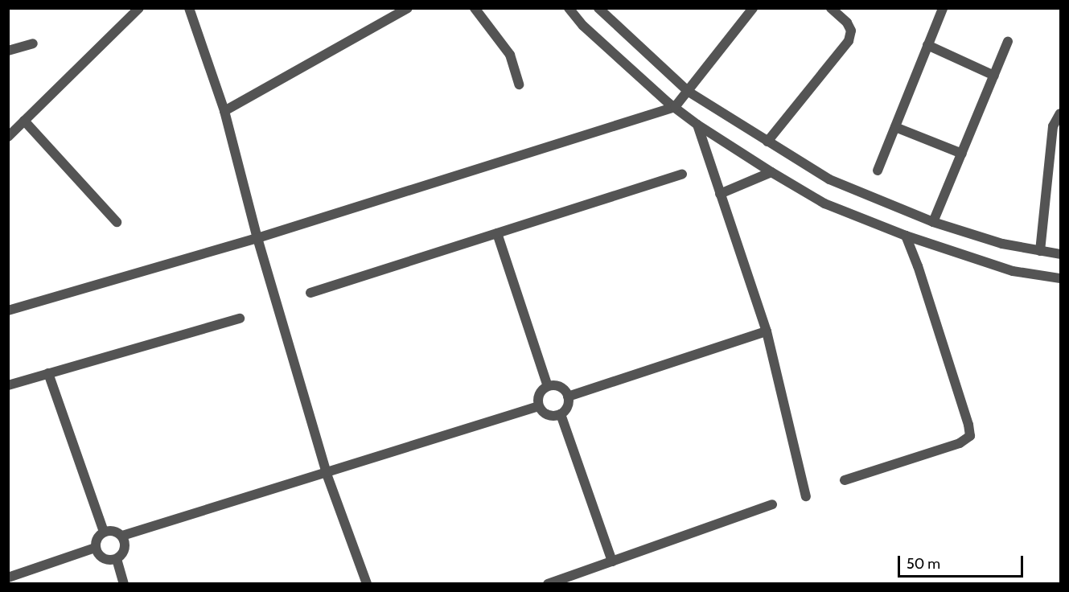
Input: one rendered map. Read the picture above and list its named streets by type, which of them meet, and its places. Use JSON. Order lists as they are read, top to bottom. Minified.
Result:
{"scale_bar":"50 m"}
